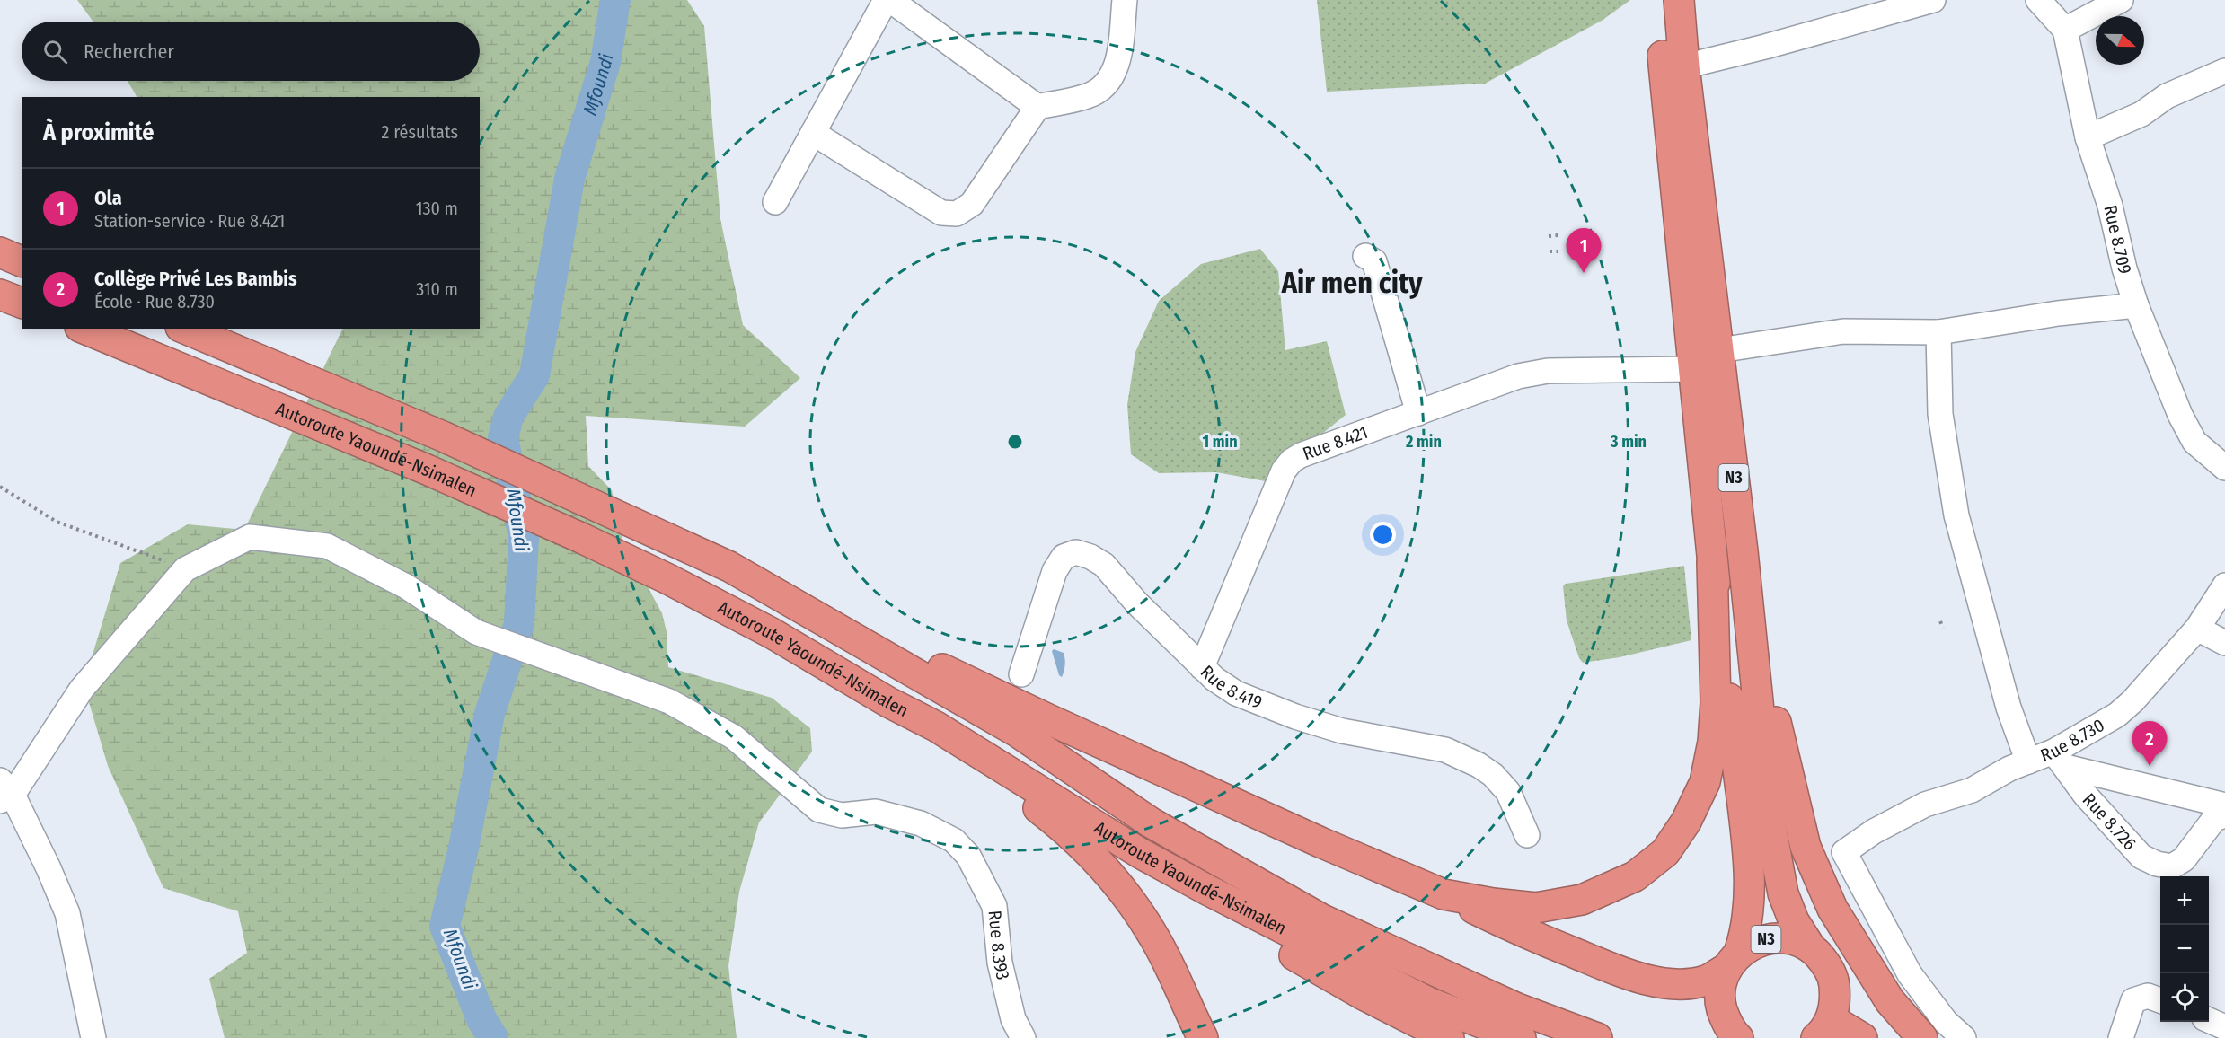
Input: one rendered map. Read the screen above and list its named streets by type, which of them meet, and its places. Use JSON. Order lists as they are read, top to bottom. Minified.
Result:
{"streets":{"highway":["Autoroute Yaoundé-Nsimalen","N3"],"street":["Rue 8.709","Rue 8.421","Rue 8.419","Rue 8.730","Rue 8.726","Rue 8.393"]},"crossings":[["Rue 8.421","N3"],["Rue 8.421","Rue 8.419"],["Rue 8.730","Rue 8.726"]],"districts":["Air men city"],"water":["Mfoundi"],"north":"right","page":{"search":"Rechercher","heading":["À proximité","2 résultats"],"list":[{"mark":"1","name":"Ola","note":"Station-service · Rue 8.421","value":"130 m"},{"mark":"2","name":"Collège Privé Les Bambis","note":"École · Rue 8.730","value":"310 m"}],"pins":["1","2"],"map_buttons":["+","−"]},"rings":["1 min","2 min","3 min"]}
